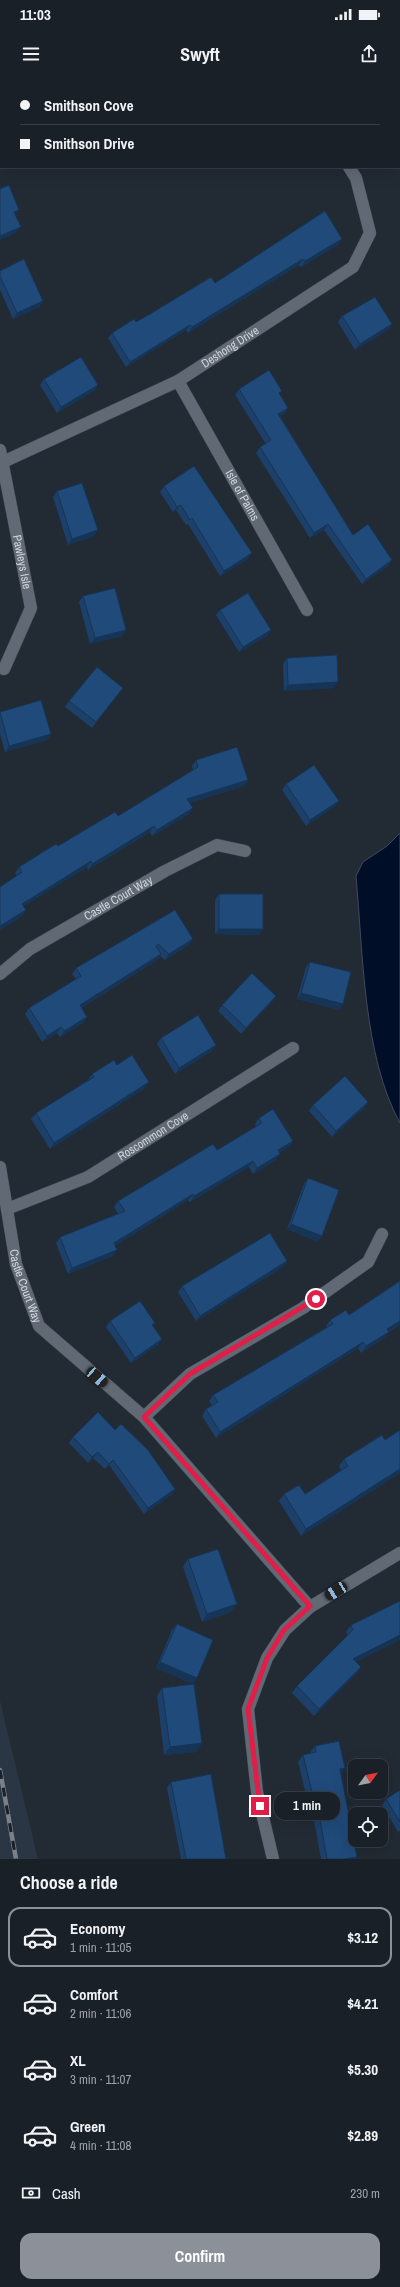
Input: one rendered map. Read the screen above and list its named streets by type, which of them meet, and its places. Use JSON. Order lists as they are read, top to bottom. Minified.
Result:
{"streets":{"street":["Deshong Drive","Isle of Palms","Pawleys Isle","Castle Court Way","Roscommon Cove"]},"crossings":[["Deshong Drive","Isle of Palms"],["Deshong Drive","Pawleys Isle"],["Castle Court Way","Roscommon Cove"]],"north":"top right","page":{"status":"11:03","header":"Swyft","banner":["Smithson Cove","Smithson Drive"],"bubble":"1 min","heading":"Choose a ride","list":[{"name":"Economy","note":"1 min · 11:05","value":"$3.12"},{"name":"Comfort","note":"2 min · 11:06","value":"$4.21"},{"name":"XL","note":"3 min · 11:07","value":"$5.30"},{"name":"Green","note":"4 min · 11:08","value":"$2.89"}],"pay":["Cash","230 m"],"buttons":"Confirm"}}
